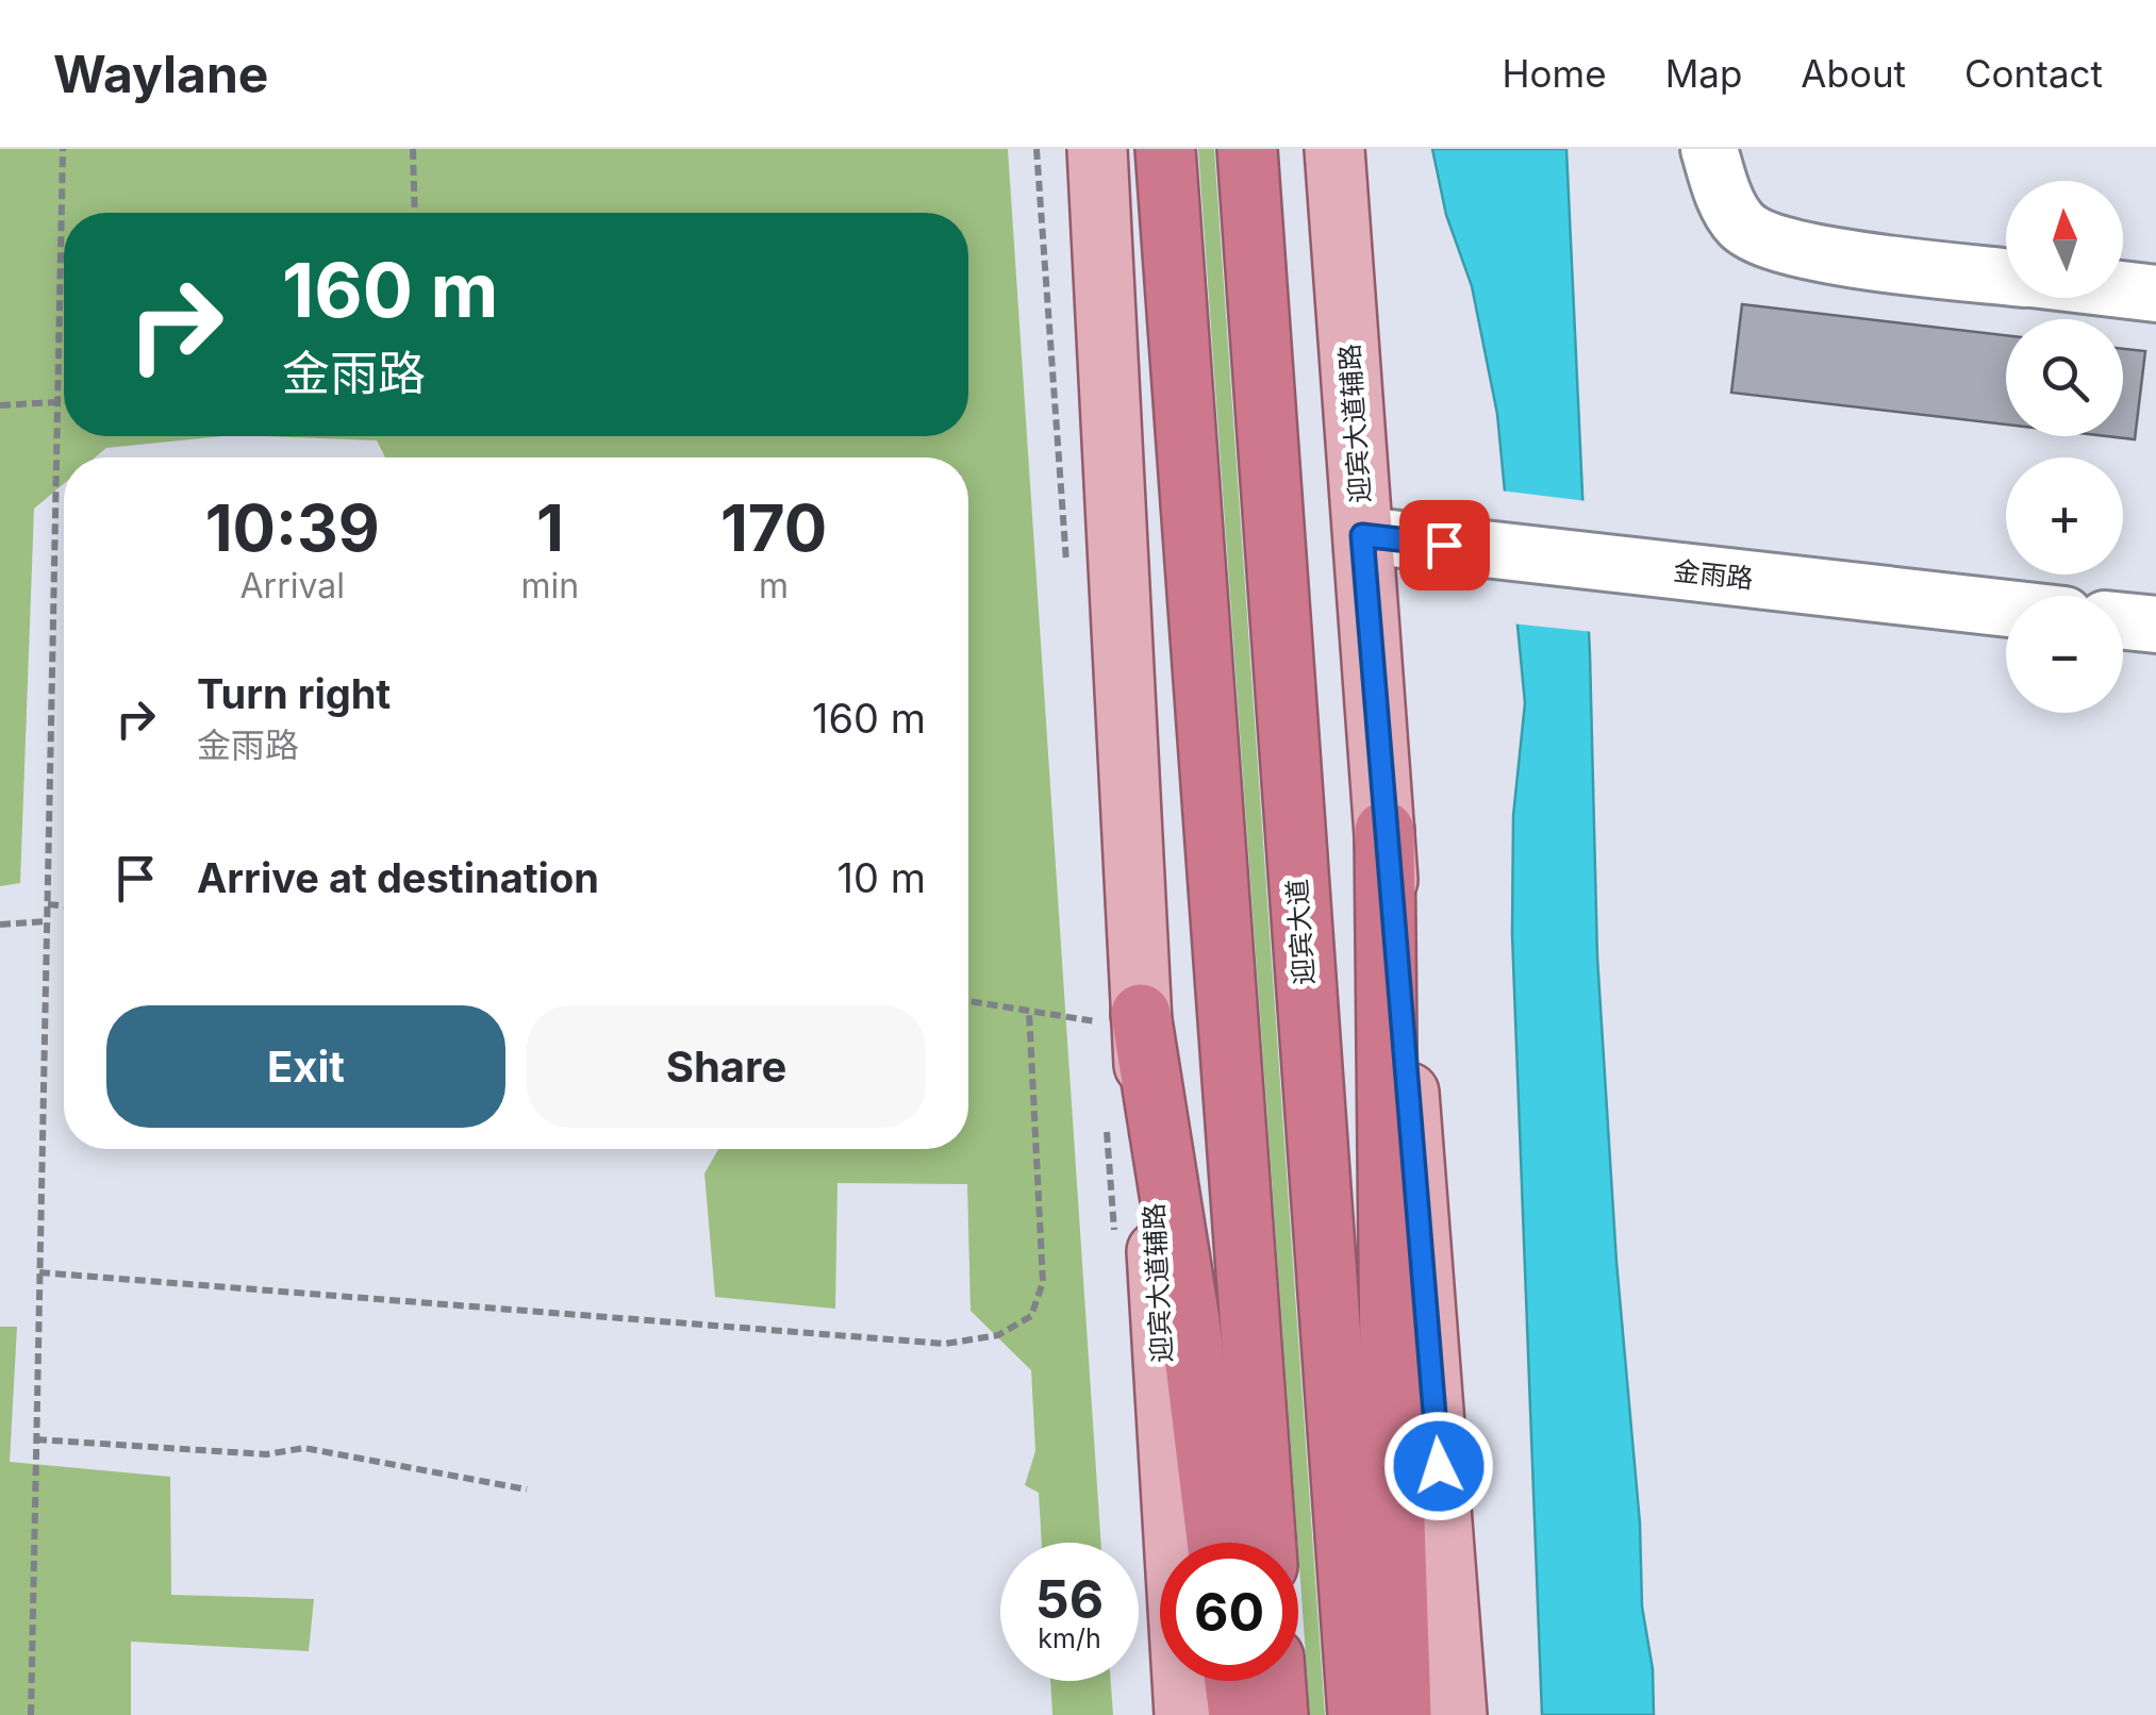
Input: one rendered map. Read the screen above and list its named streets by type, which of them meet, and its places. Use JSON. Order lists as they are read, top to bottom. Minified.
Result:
{"streets":{"highway":["迎宾大道"],"main road":["迎宾大道辅路"],"street":["金雨路"]},"crossings":[["迎宾大道辅路","金雨路"]],"north":"top","page":{"header":"Waylane","nav":["Home","Map","About","Contact"],"map_buttons":["+","−"],"turn":["160 m","金雨路"],"eta":["10:39","Arrival","1","min","170","m"],"list":[{"name":"Turn right","note":"金雨路","value":"160 m"},{"name":"Arrive at destination","value":"10 m"}],"buttons":["Exit","Share"],"speed":"56 km/h","limit":"60"}}
